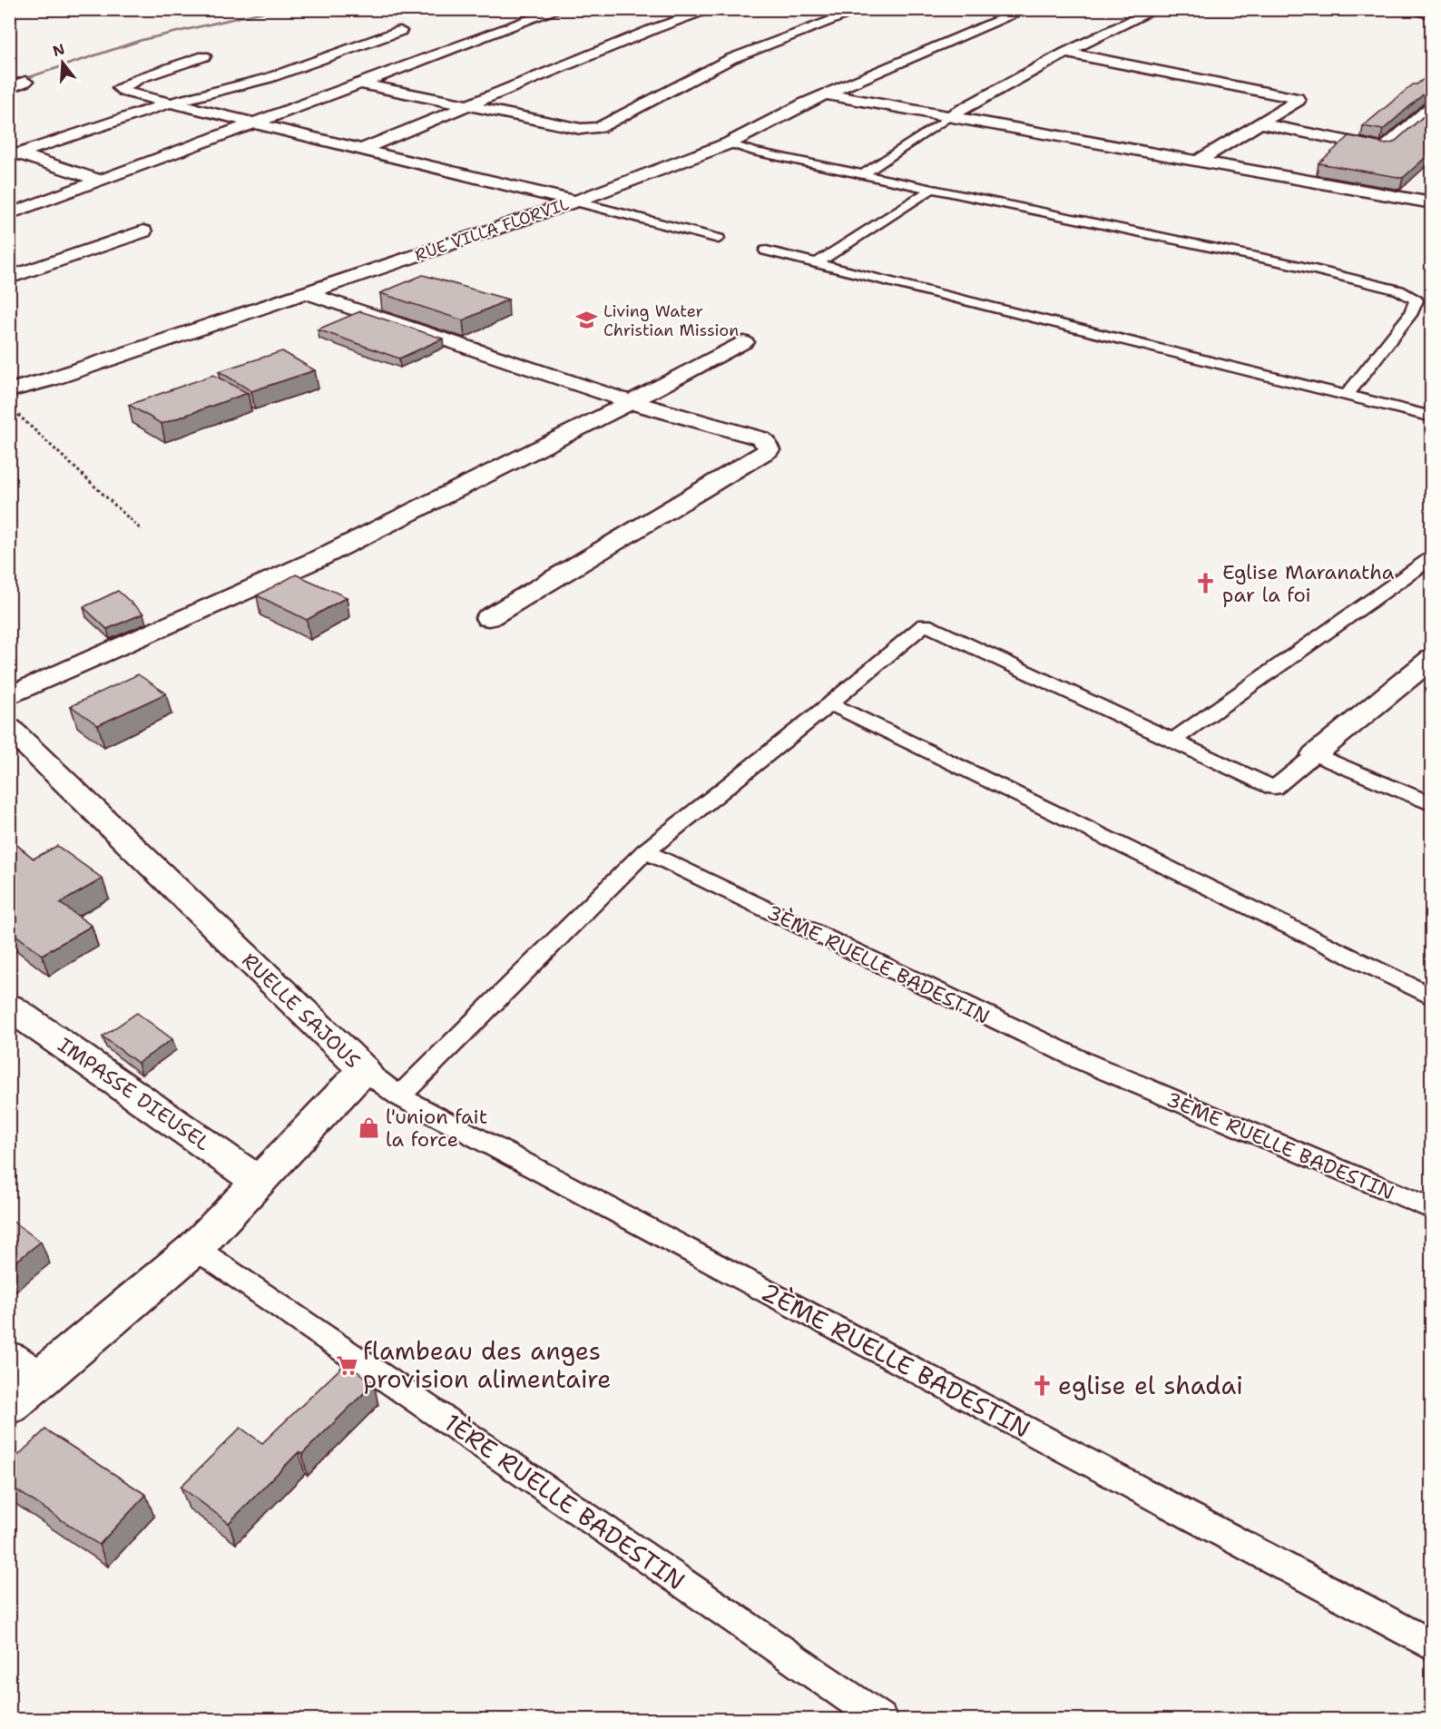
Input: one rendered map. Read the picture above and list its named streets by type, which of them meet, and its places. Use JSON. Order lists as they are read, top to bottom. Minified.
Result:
{"streets":{"street":["RUE VILLA FLORVIL","RUELLE SAJOUS","IMPASSE DIEUSEL"],"lane":["3ÈME RUELLE BADESTIN","2ÈME RUELLE BADESTIN","1ÈRE RUELLE BADESTIN"]},"crossings":[["RUELLE SAJOUS","IMPASSE DIEUSEL"],["RUELLE SAJOUS","2ÈME RUELLE BADESTIN"],["RUELLE SAJOUS","1ÈRE RUELLE BADESTIN"]],"places":{"school or university":["Living Water Christian Mission"],"church":["Eglise Maranatha par la foi","eglise el shadai"],"shop":["l'union fait la force"],"supermarket":["flambeau des anges provision alimentaire"]},"north":"top"}
